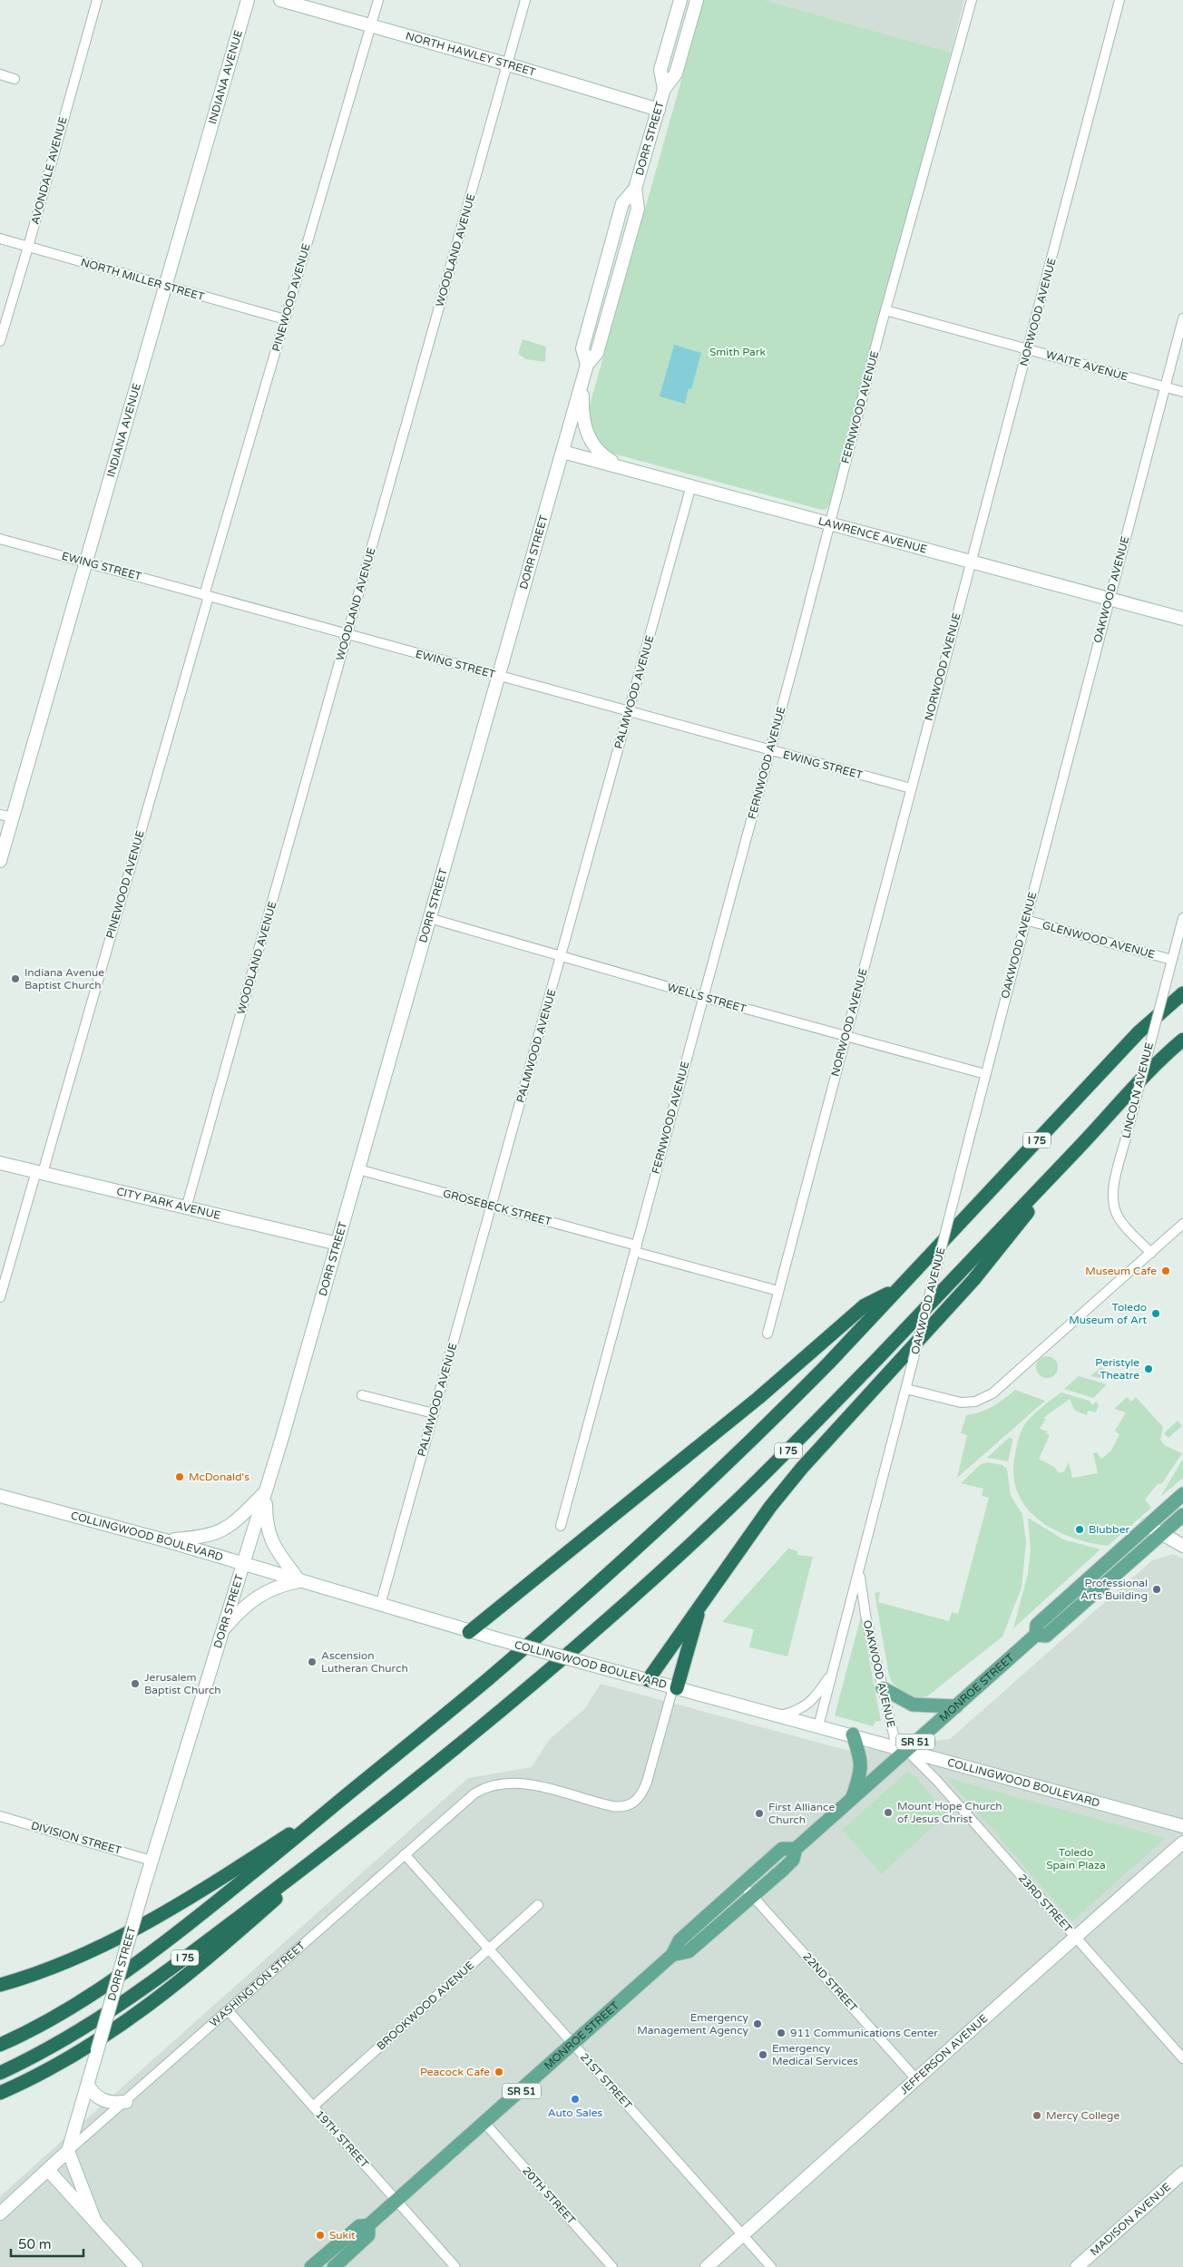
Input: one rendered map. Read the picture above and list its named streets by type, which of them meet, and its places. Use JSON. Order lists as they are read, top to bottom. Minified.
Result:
{"streets":{"highway":["I 75"],"main road":["NORTH HAWLEY STREET","INDIANA AVENUE","DORR STREET","LAWRENCE AVENUE","CITY PARK AVENUE","COLLINGWOOD BOULEVARD","MONROE STREET","SR 51","WASHINGTON STREET","JEFFERSON AVENUE","MADISON AVENUE"],"street":["AVONDALE AVENUE","WOODLAND AVENUE","NORTH MILLER STREET","PINEWOOD AVENUE","NORWOOD AVENUE","WAITE AVENUE","FERNWOOD AVENUE","EWING STREET","OAKWOOD AVENUE","PALMWOOD AVENUE","GLENWOOD AVENUE","WELLS STREET","LINCOLN AVENUE","GROSEBECK STREET","DIVISION STREET","23RD STREET","22ND STREET","BROOKWOOD AVENUE","21ST STREET","19TH STREET","20TH STREET"]},"crossings":[["NORTH HAWLEY STREET","DORR STREET"],["NORTH HAWLEY STREET","WOODLAND AVENUE"],["NORTH HAWLEY STREET","PINEWOOD AVENUE"],["INDIANA AVENUE","NORTH MILLER STREET"],["INDIANA AVENUE","EWING STREET"],["DORR STREET","LAWRENCE AVENUE"],["DORR STREET","EWING STREET"],["DORR STREET","WELLS STREET"],["DORR STREET","CITY PARK AVENUE"],["DORR STREET","GROSEBECK STREET"],["DORR STREET","COLLINGWOOD BOULEVARD"],["DORR STREET","DIVISION STREET"],["DORR STREET","WASHINGTON STREET"],["AVONDALE AVENUE","NORTH MILLER STREET"],["WOODLAND AVENUE","EWING STREET"],["WOODLAND AVENUE","CITY PARK AVENUE"],["NORTH MILLER STREET","PINEWOOD AVENUE"],["PINEWOOD AVENUE","EWING STREET"],["PINEWOOD AVENUE","CITY PARK AVENUE"],["NORWOOD AVENUE","WAITE AVENUE"],["NORWOOD AVENUE","LAWRENCE AVENUE"],["NORWOOD AVENUE","EWING STREET"],["NORWOOD AVENUE","WELLS STREET"],["NORWOOD AVENUE","GROSEBECK STREET"],["WAITE AVENUE","FERNWOOD AVENUE"],["WAITE AVENUE","OAKWOOD AVENUE"],["FERNWOOD AVENUE","LAWRENCE AVENUE"],["FERNWOOD AVENUE","EWING STREET"],["FERNWOOD AVENUE","WELLS STREET"],["FERNWOOD AVENUE","GROSEBECK STREET"],["LAWRENCE AVENUE","OAKWOOD AVENUE"],["LAWRENCE AVENUE","PALMWOOD AVENUE"],["EWING STREET","PALMWOOD AVENUE"],["OAKWOOD AVENUE","GLENWOOD AVENUE"],["OAKWOOD AVENUE","WELLS STREET"],["OAKWOOD AVENUE","COLLINGWOOD BOULEVARD"],["OAKWOOD AVENUE","MONROE STREET"],["OAKWOOD AVENUE","23RD STREET"],["PALMWOOD AVENUE","WELLS STREET"],["PALMWOOD AVENUE","GROSEBECK STREET"],["PALMWOOD AVENUE","COLLINGWOOD BOULEVARD"],["GLENWOOD AVENUE","LINCOLN AVENUE"],["COLLINGWOOD BOULEVARD","MONROE STREET"],["COLLINGWOOD BOULEVARD","23RD STREET"],["COLLINGWOOD BOULEVARD","WASHINGTON STREET"],["MONROE STREET","23RD STREET"],["MONROE STREET","22ND STREET"],["MONROE STREET","21ST STREET"],["MONROE STREET","19TH STREET"],["MONROE STREET","20TH STREET"],["23RD STREET","JEFFERSON AVENUE"],["22ND STREET","JEFFERSON AVENUE"],["WASHINGTON STREET","21ST STREET"],["WASHINGTON STREET","19TH STREET"],["BROOKWOOD AVENUE","21ST STREET"],["BROOKWOOD AVENUE","19TH STREET"],["JEFFERSON AVENUE","21ST STREET"]],"parks":["Smith Park","Toledo Spain Plaza"],"places":["Indiana Avenue Baptist Church","Museum Cafe","Toledo Museum of Art","Peristyle Theatre","McDonald's","Blubber","Professional Arts Building","Ascension Lutheran Church","Jerusalem Baptist Church","Mount Hope Church of Jesus Christ","First Alliance Church","Emergency Management Agency","911 Communications Center","Emergency Medical Services","Peacock Cafe","Auto Sales","Mercy College","Sukit"],"scale_bar":"50 m"}
